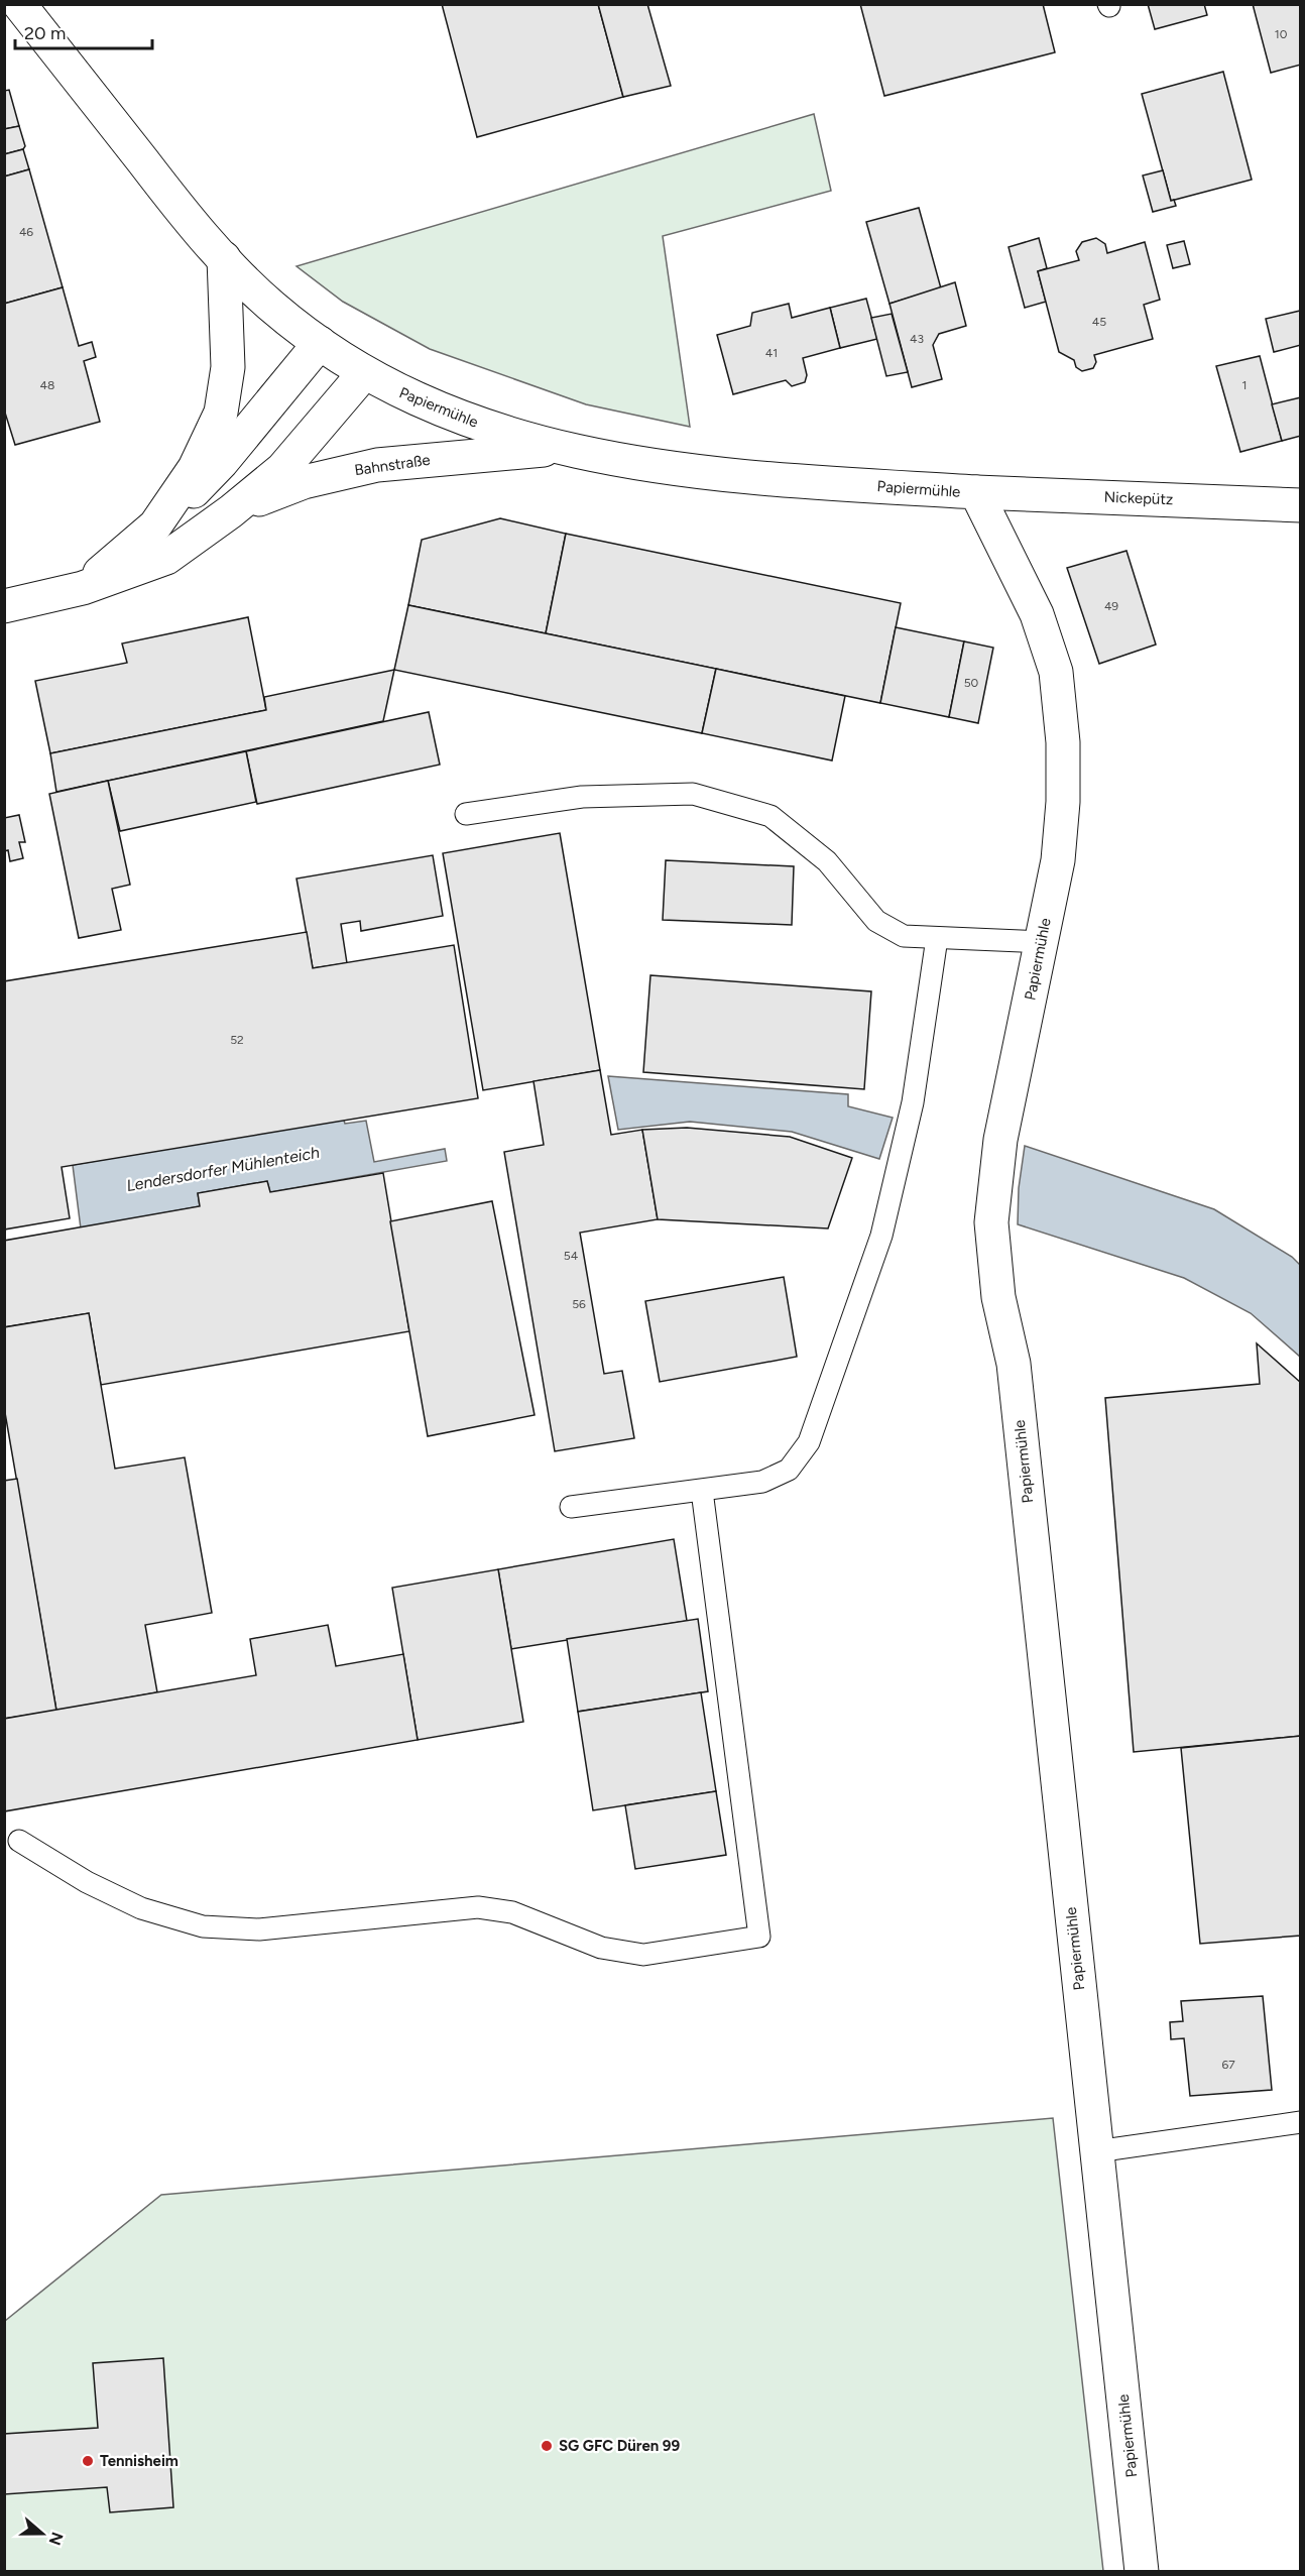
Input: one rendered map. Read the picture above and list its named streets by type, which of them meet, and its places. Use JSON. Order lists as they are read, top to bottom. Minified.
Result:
{"streets":{"street":["Papiermühle","Bahnstraße","Nickepütz"]},"crossings":[["Papiermühle","Bahnstraße"],["Papiermühle","Nickepütz"]],"water":["Lendersdorfer Mühlenteich"],"places":["SG GFC Düren 99","Tennisheim"],"house_numbers":["10","46","45","43","41","48","1","49","50","52","54","56","67"],"scale_bar":"20 m","north":"right"}
